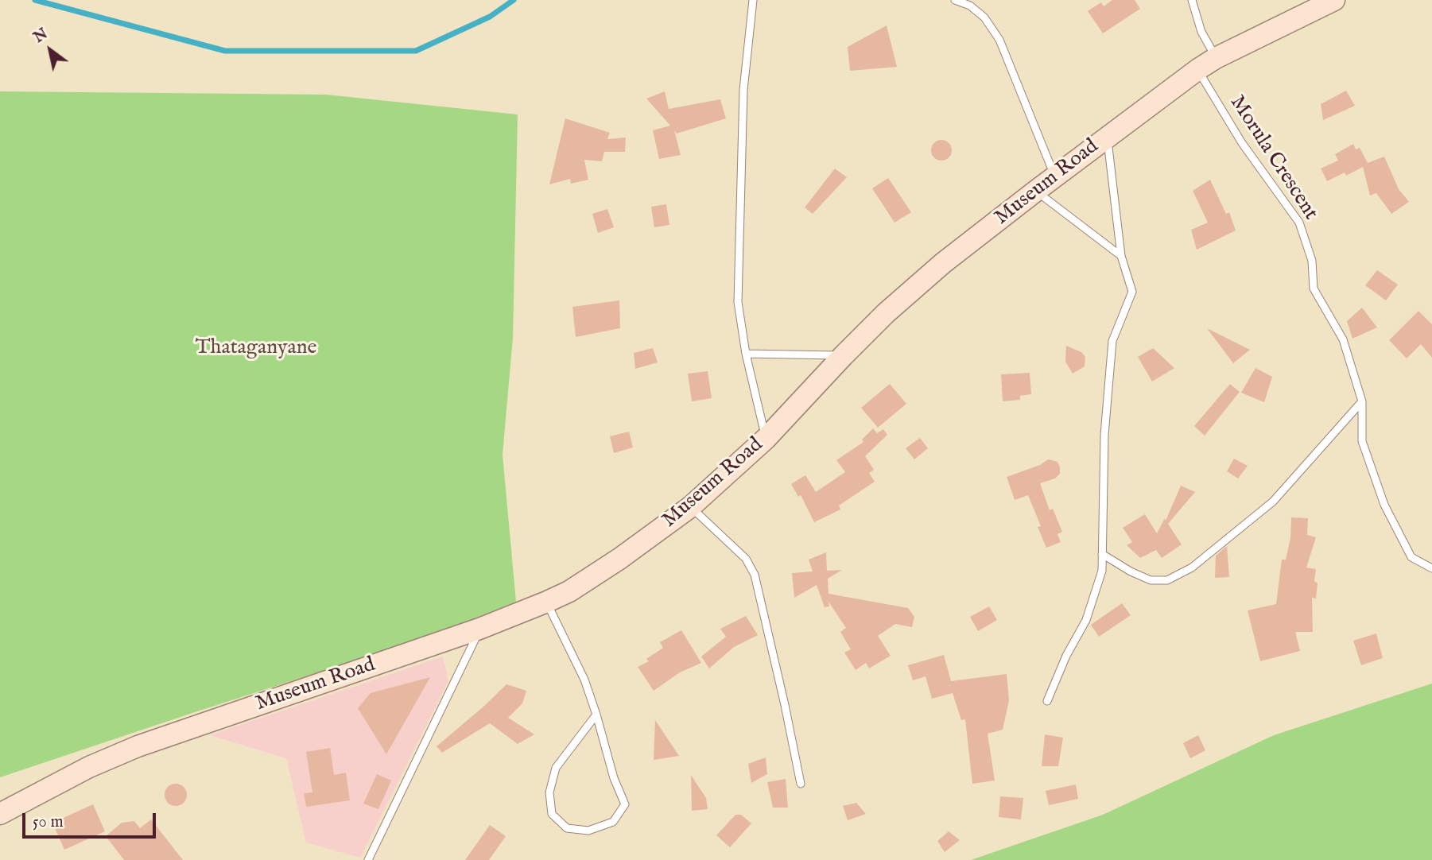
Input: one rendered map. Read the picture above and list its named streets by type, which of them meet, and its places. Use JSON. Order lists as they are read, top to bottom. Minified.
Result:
{"streets":{"street":["Museum Road"],"lane":["Morula Crescent"]},"crossings":[["Morula Crescent","Museum Road"]],"parks":["Thataganyane"],"scale_bar":"50 m","north":"top left"}
